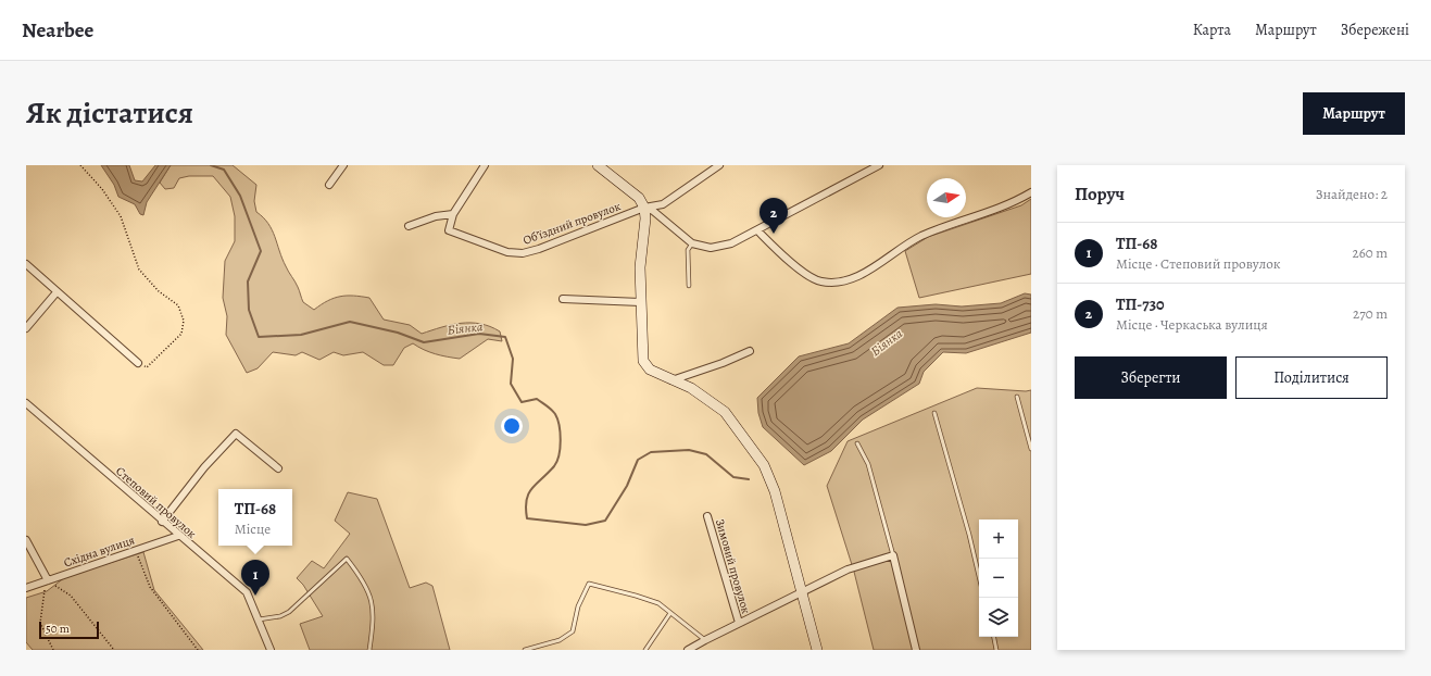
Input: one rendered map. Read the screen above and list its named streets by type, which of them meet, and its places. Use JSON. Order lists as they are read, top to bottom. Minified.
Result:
{"streets":{"street":["Обʼїздний провулок","Степовий провулок","Східна вулиця","Зимовий провулок"]},"crossings":[["Степовий провулок","Східна вулиця"]],"water":["Біянка"],"scale_bar":"50 m","north":"right","page":{"header":"Nearbee","nav":["Карта","Маршрут","Збережені"],"title":"Як дістатися","buttons":["Маршрут",["Зберегти","Поділитися"]],"heading":["Поруч","Знайдено: 2"],"pins":["2","1"],"list":[{"mark":"1","name":"ТП-68","note":"Місце · Степовий провулок","value":"260 m"},{"mark":"2","name":"ТП-730","note":"Місце · Черкаська вулиця","value":"270 m"}],"popup":["ТП-68","Місце"],"map_buttons":["+","−"],"scale":"50 m"}}
